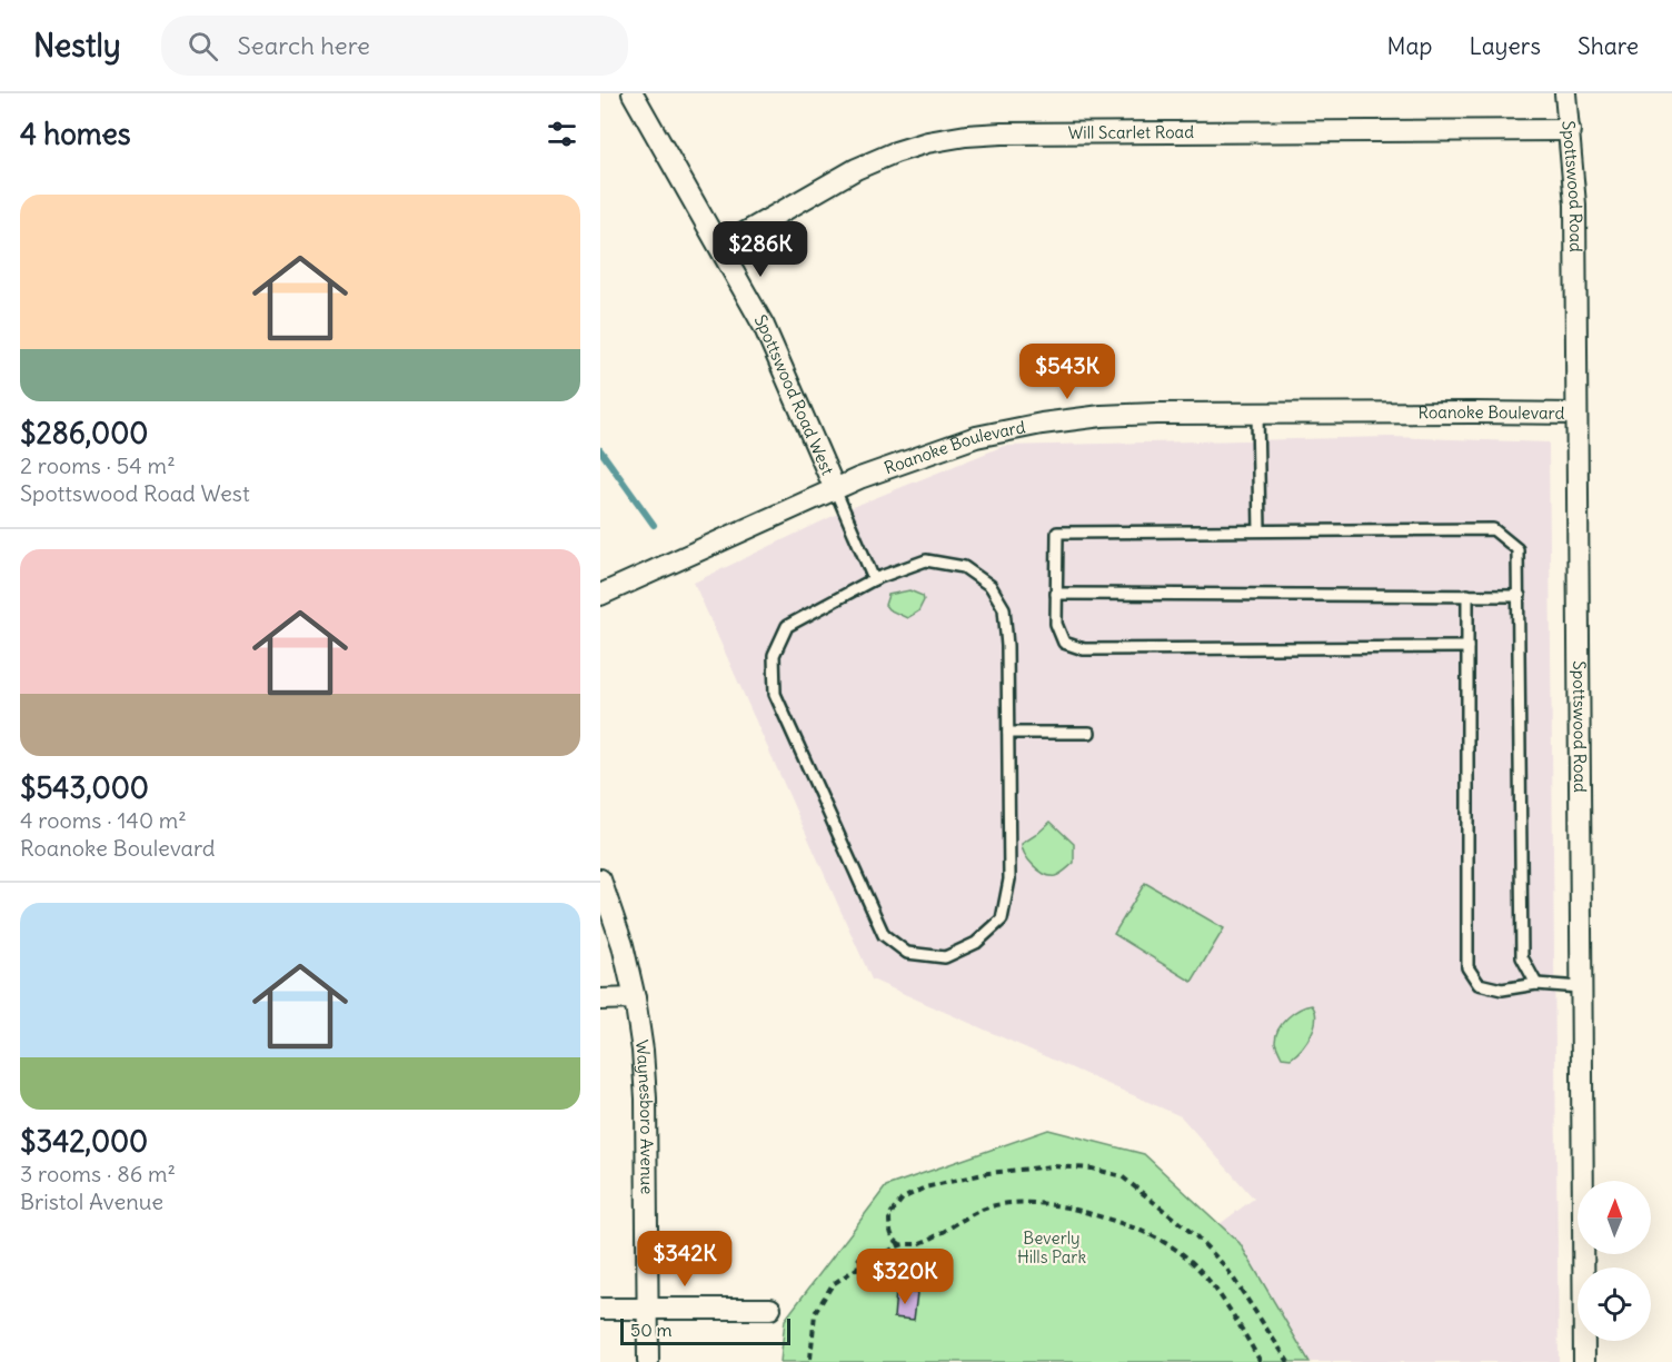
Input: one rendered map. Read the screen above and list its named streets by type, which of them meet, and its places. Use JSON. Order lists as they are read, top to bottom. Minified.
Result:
{"streets":{"street":["Will Scarlet Road","Spottswood Road","Spottswood Road West","Roanoke Boulevard","Waynesboro Avenue"]},"crossings":[["Will Scarlet Road","Spottswood Road"],["Will Scarlet Road","Spottswood Road West"],["Spottswood Road","Roanoke Boulevard"],["Spottswood Road West","Roanoke Boulevard"]],"parks":["Beverly Hills Park"],"scale_bar":"50 m","north":"top","page":{"header":"Nestly","search":"Search here","nav":["Map","Layers","Share"],"heading":"4 homes","list":[{"name":"$286,000","note":"2 rooms · 54 m² · Spottswood Road West"},{"name":"$543,000","note":"4 rooms · 140 m² · Roanoke Boulevard"},{"name":"$342,000","note":"3 rooms · 86 m² · Bristol Avenue"}],"price":["$286K","$543K","$342K","$320K"],"scale":"50 m"}}
